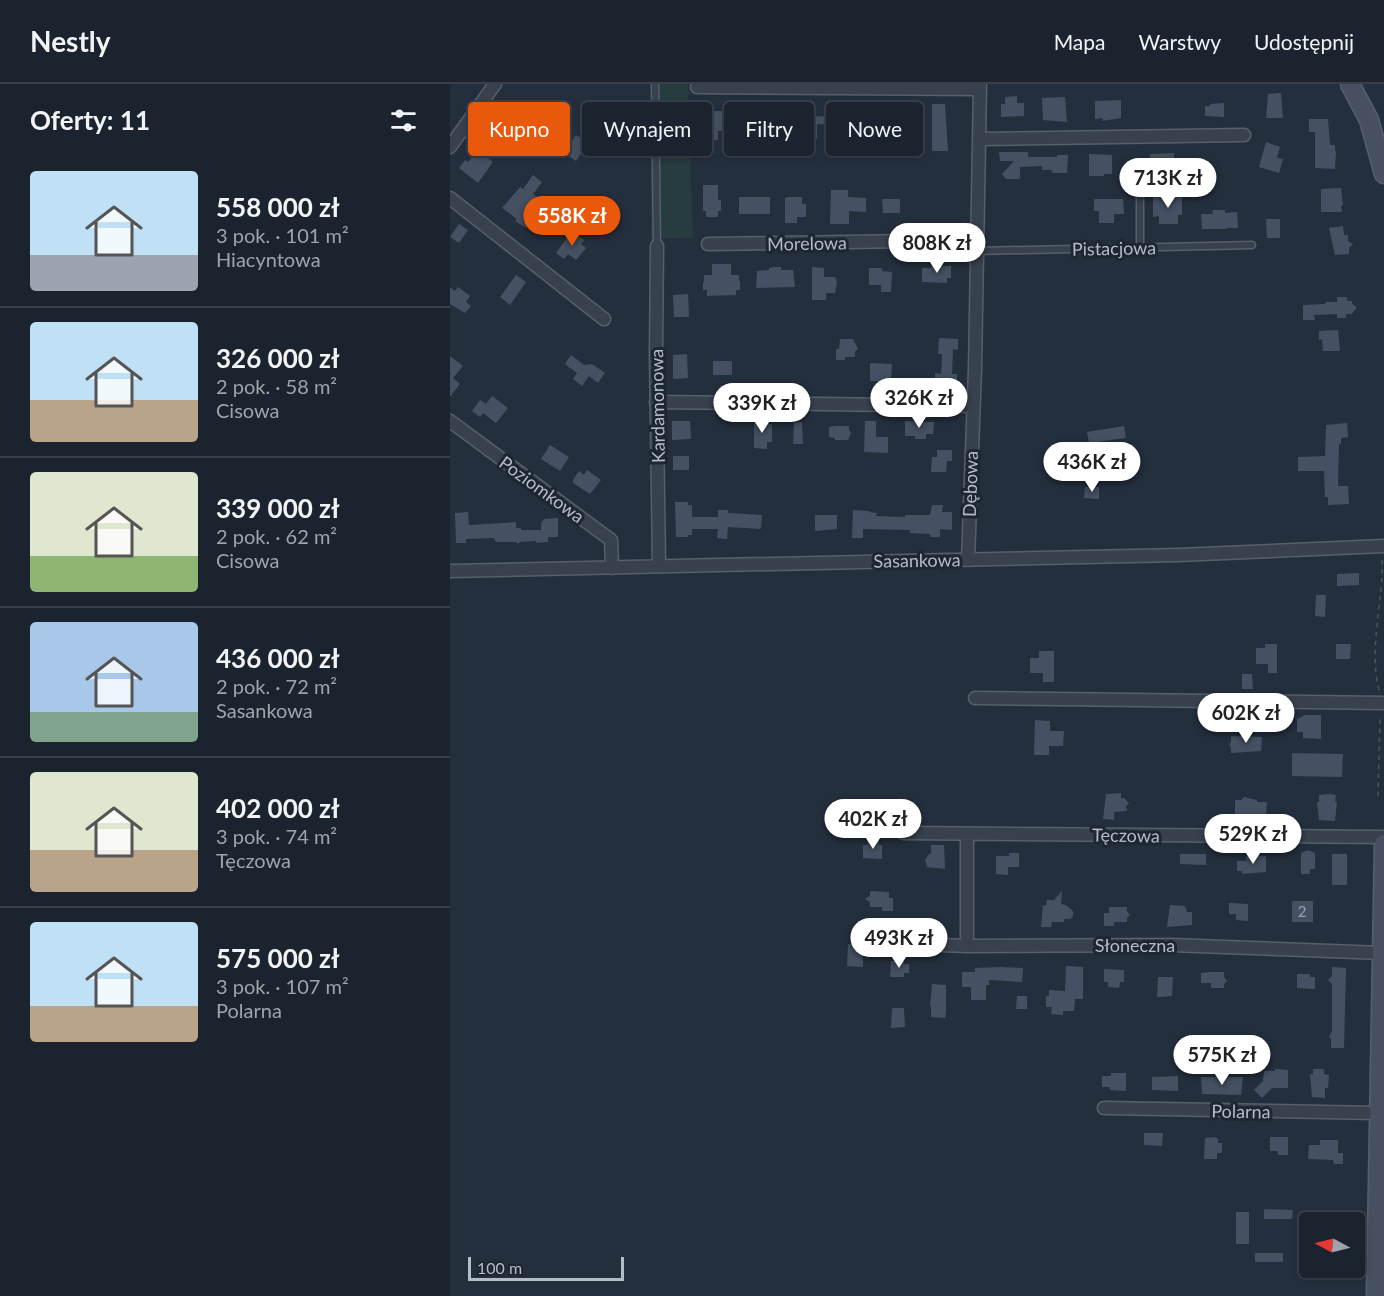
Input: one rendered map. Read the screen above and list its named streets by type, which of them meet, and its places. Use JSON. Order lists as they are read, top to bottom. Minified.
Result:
{"streets":{"street":["Morelowa","Kardamonowa","Dębowa","Poziomkowa","Sasankowa","Tęczowa","Słoneczna","Polarna"],"lane":["Pistacjowa"]},"crossings":[["Morelowa","Pistacjowa"],["Morelowa","Dębowa"],["Pistacjowa","Dębowa"],["Kardamonowa","Sasankowa"],["Dębowa","Sasankowa"],["Poziomkowa","Sasankowa"]],"house_numbers":["2"],"scale_bar":"100 m","north":"left","page":{"header":"Nestly","nav":["Mapa","Warstwy","Udostępnij"],"heading":"Oferty: 11","chip":["Kupno","Wynajem","Filtry","Nowe"],"list":[{"name":"558 000 zł","note":"3 pok. · 101 m² · Hiacyntowa"},{"name":"326 000 zł","note":"2 pok. · 58 m² · Cisowa"},{"name":"339 000 zł","note":"2 pok. · 62 m² · Cisowa"},{"name":"436 000 zł","note":"2 pok. · 72 m² · Sasankowa"},{"name":"402 000 zł","note":"3 pok. · 74 m² · Tęczowa"},{"name":"575 000 zł","note":"3 pok. · 107 m² · Polarna"}],"price":["713K zł","558K zł","808K zł","326K zł","339K zł","436K zł","602K zł","402K zł","529K zł","493K zł","575K zł"],"scale":"100 m"}}
